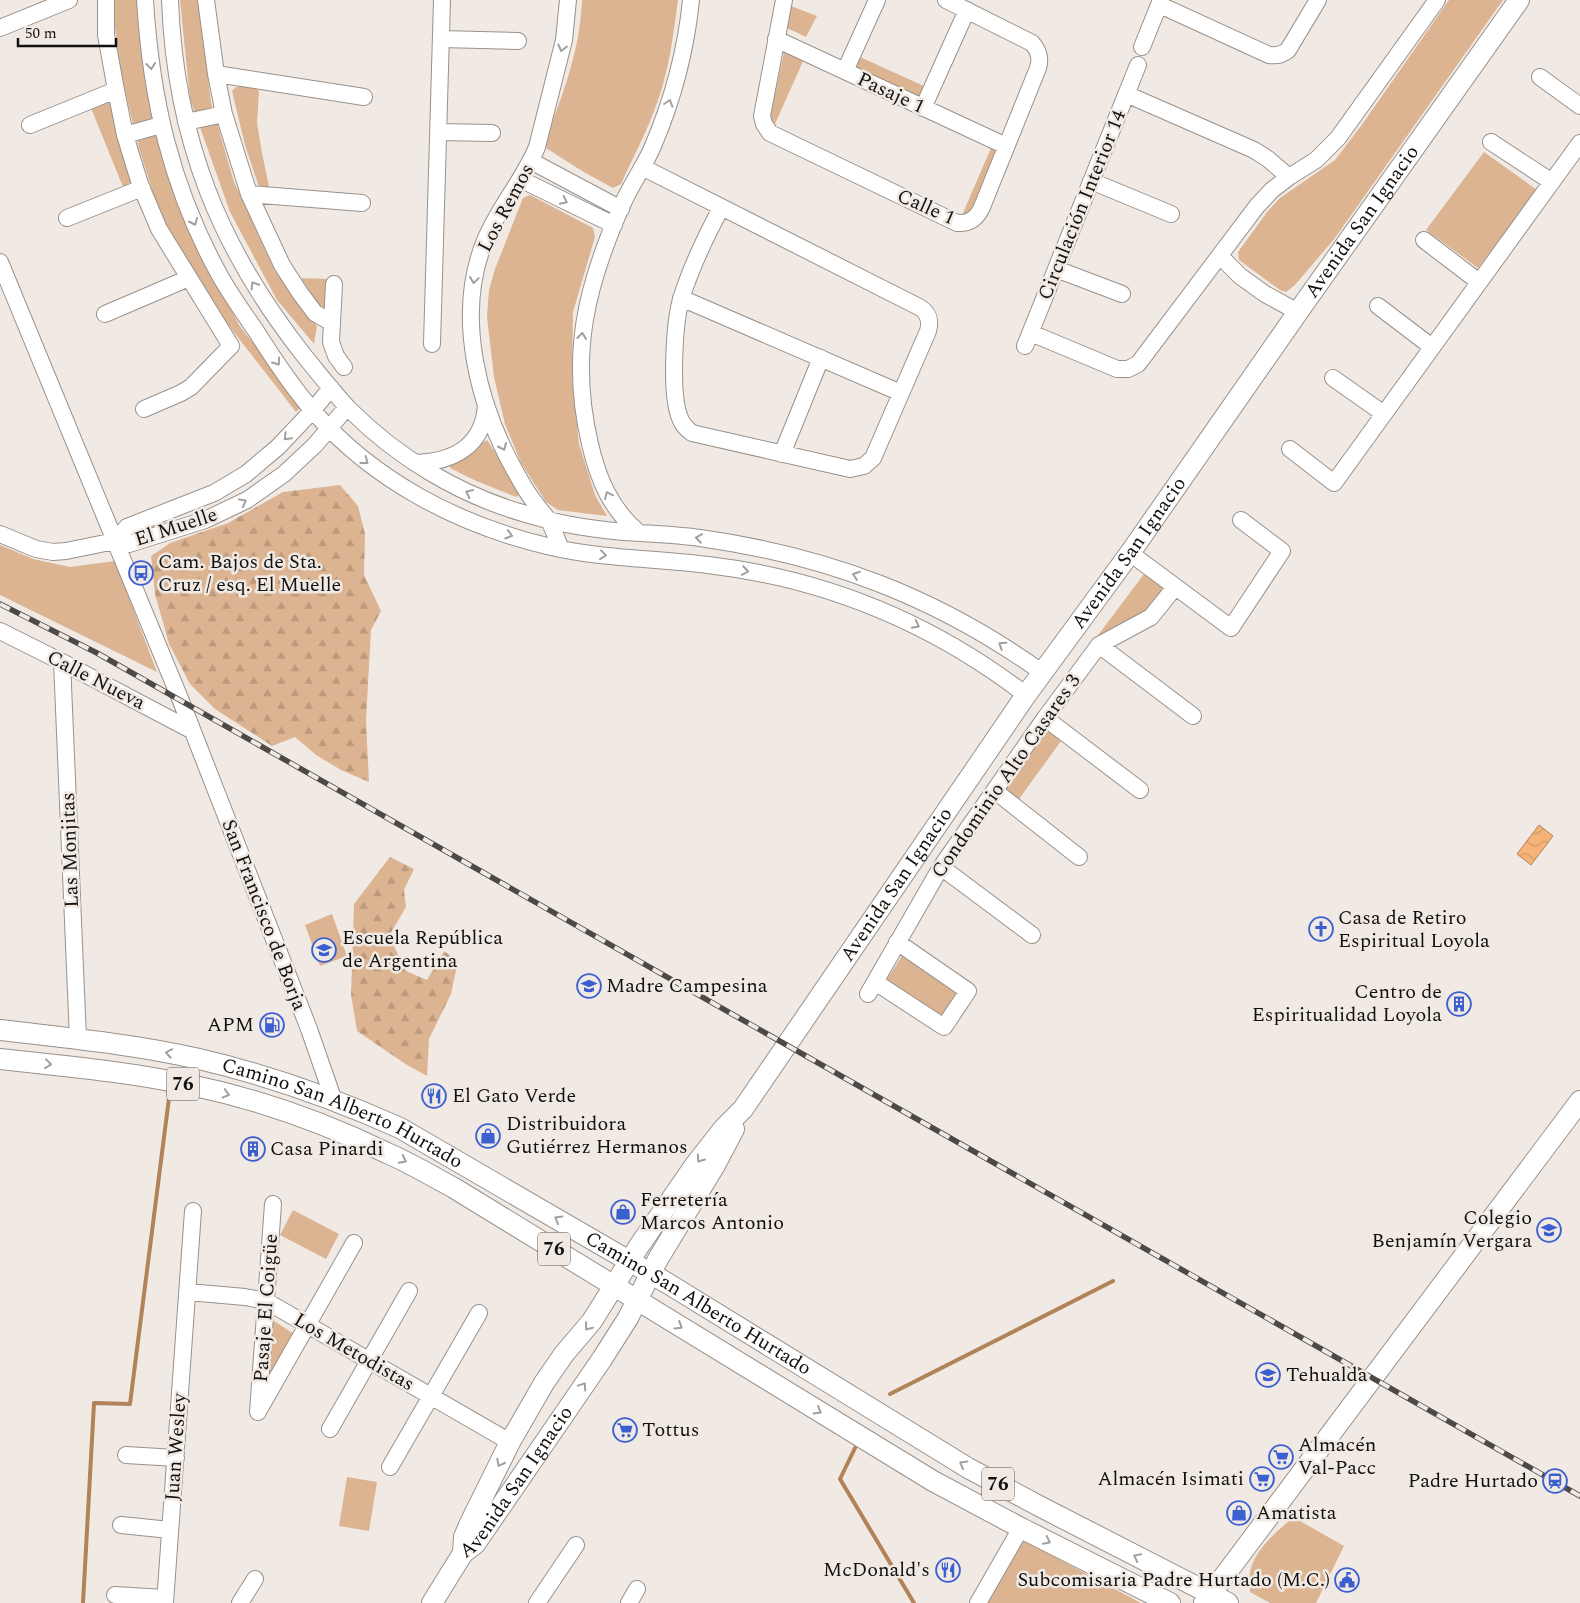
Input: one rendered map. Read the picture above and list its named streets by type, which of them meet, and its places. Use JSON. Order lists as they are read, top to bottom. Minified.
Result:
{"streets":{"main road":["Avenida San Ignacio","76","Camino San Alberto Hurtado"],"street":["Pasaje 1","Circulación Interior 14","Calle 1","Los Remos","El Muelle","Calle Nueva","Condominio Alto Casares 3","Las Monjitas","San Francisco de Borja","Pasaje El Coigüe","Los Metodistas","Juan Wesley"]},"crossings":[["Pasaje 1","Calle 1"],["Avenida San Ignacio","Camino San Alberto Hurtado"],["Avenida San Ignacio","Los Metodistas"],["El Muelle","San Francisco de Borja"],["Calle Nueva","Las Monjitas"],["Calle Nueva","San Francisco de Borja"],["Las Monjitas","Camino San Alberto Hurtado"],["San Francisco de Borja","Camino San Alberto Hurtado"],["Pasaje El Coigüe","Los Metodistas"],["Los Metodistas","Juan Wesley"]],"places":{"bus stop":["Cam. Bajos de Sta. Cruz / esq. El Muelle"],"church":["Casa de Retiro Espiritual Loyola"],"school or university":["Escuela República de Argentina","Madre Campesina","Colegio Benjamín Vergara","Tehualda"],"building":["Centro de Espiritualidad Loyola","Casa Pinardi"],"fuel station":["APM"],"restaurant":["El Gato Verde","McDonald's"],"shop":["Distribuidora Gutiérrez Hermanos","Ferretería Marcos Antonio","Amatista"],"supermarket":["Tottus","Almacén Val-Pacc","Almacén Isimati"],"station":["Padre Hurtado"],"public building":["Subcomisaria Padre Hurtado (M.C.)"]},"scale_bar":"50 m"}
